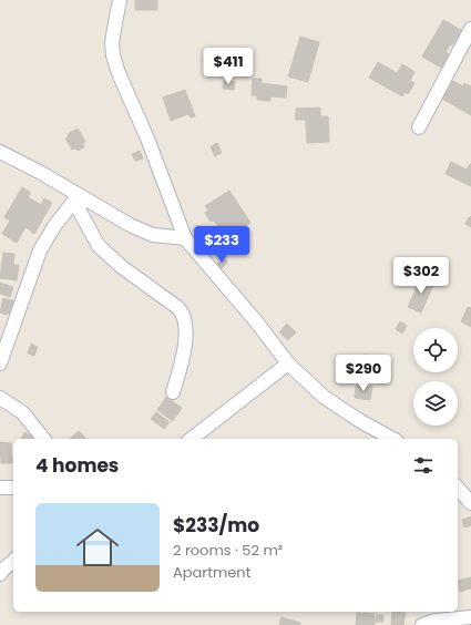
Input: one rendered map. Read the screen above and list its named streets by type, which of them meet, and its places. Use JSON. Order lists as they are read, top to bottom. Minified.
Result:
{"page":{"price":["$411","$233","$302","$290"],"heading":"4 homes","list":[{"name":"$233/mo","note":"2 rooms · 52 m² · Apartment"}]}}
